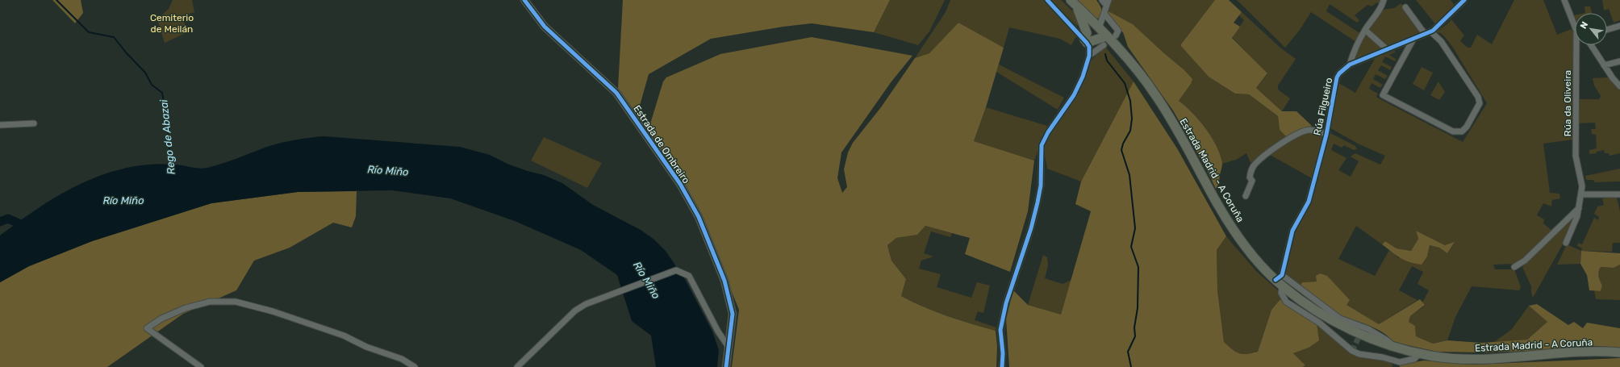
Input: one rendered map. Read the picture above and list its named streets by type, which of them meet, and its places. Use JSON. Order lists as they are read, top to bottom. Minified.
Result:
{"streets":{"highway":["Estrada Madrid - A Coruña"],"street":["Rúa da Oliveira","Rúa Filgueiro","Estrada de Ombreiro"]},"crossings":[["Rúa Filgueiro","Estrada Madrid - A Coruña"]],"water":["Rego de Abazai","Río Miño"],"parks":["Cemiterio de Meilán"],"north":"top left"}
